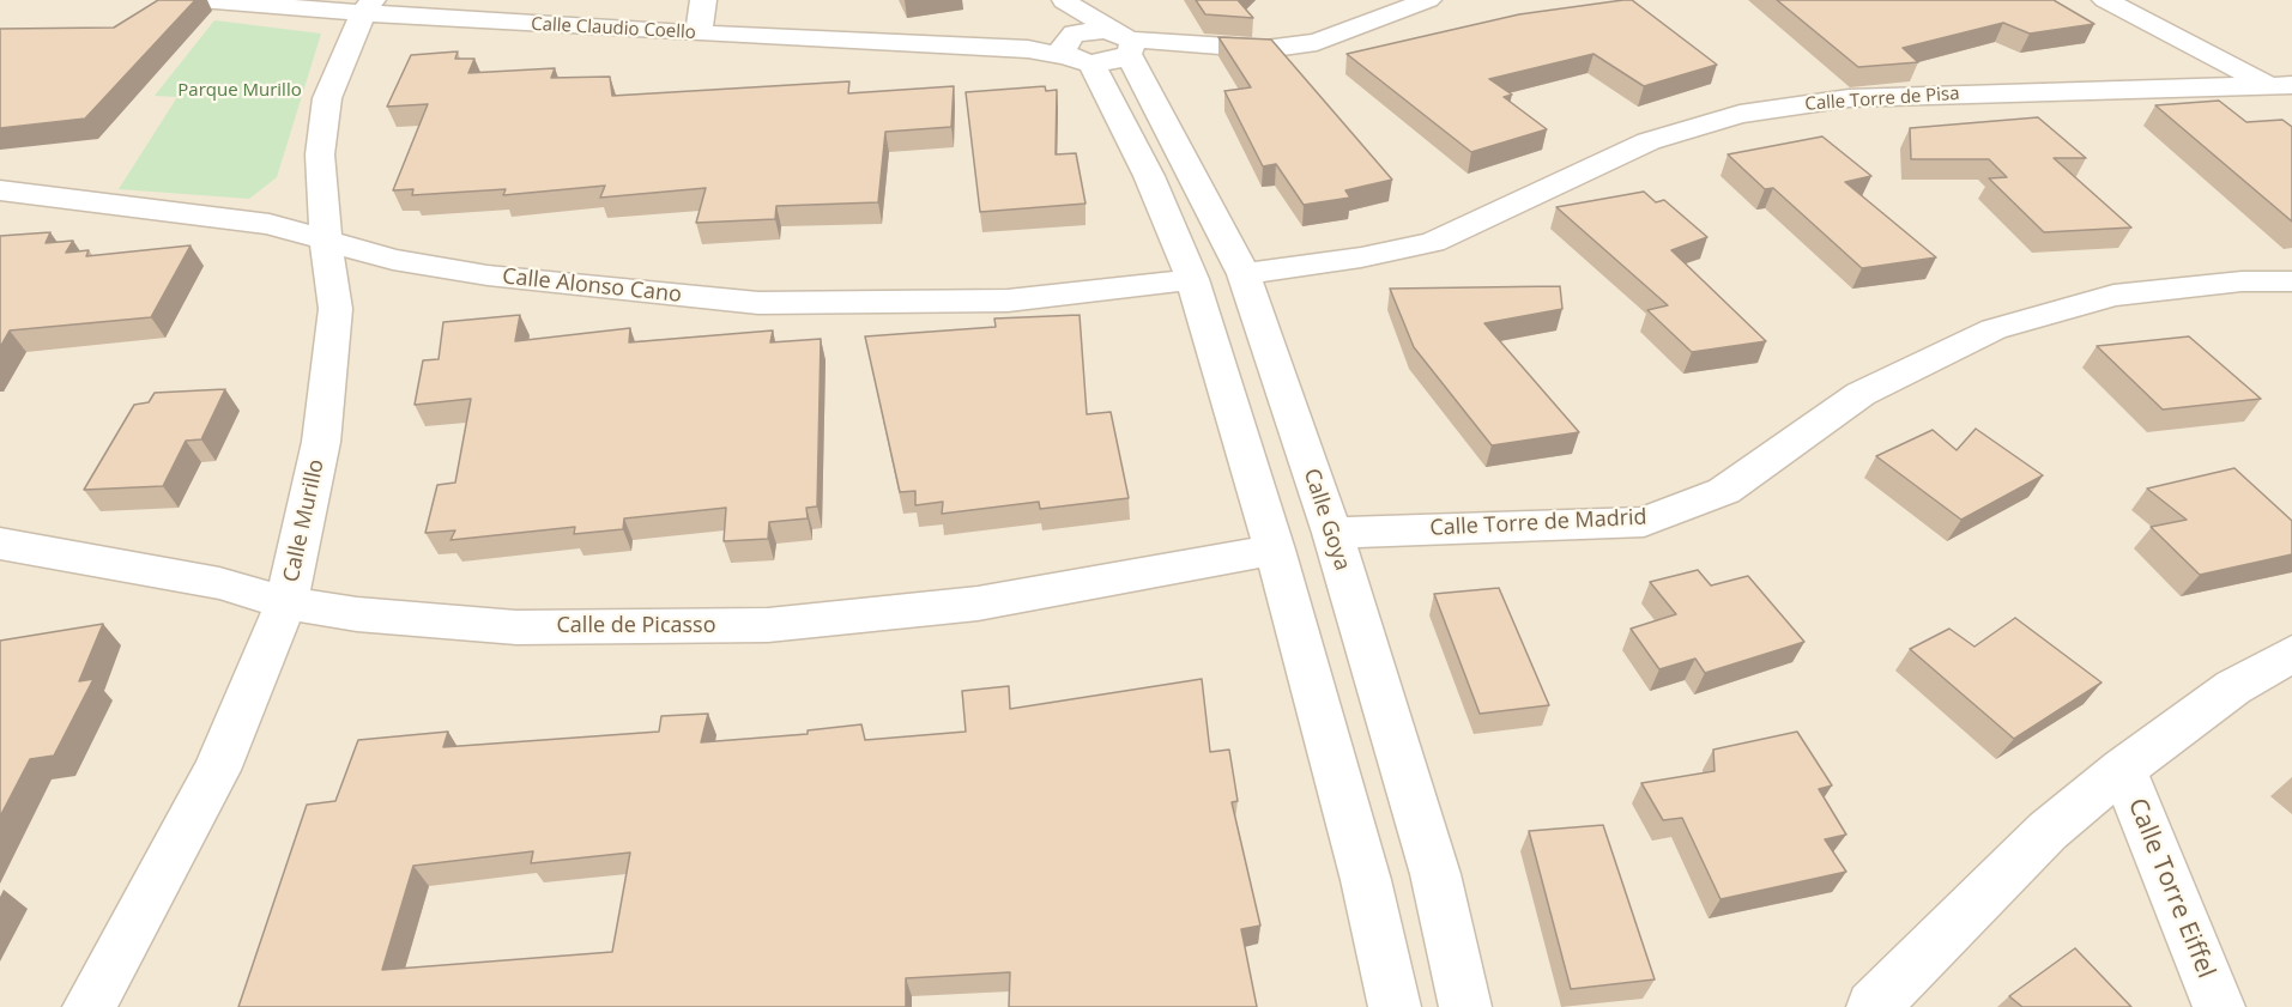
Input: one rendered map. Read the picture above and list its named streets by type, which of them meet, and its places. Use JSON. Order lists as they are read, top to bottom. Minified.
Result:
{"streets":{"street":["Calle Claudio Coello","Calle Torre de Pisa","Calle Alonso Cano","Calle Goya","Calle Murillo","Calle Torre de Madrid","Calle de Picasso","Calle Torre Eiffel"]},"crossings":[["Calle Claudio Coello","Calle Goya"],["Calle Claudio Coello","Calle Murillo"],["Calle Torre de Pisa","Calle Goya"],["Calle Alonso Cano","Calle Goya"],["Calle Alonso Cano","Calle Murillo"],["Calle Goya","Calle Torre de Madrid"],["Calle Goya","Calle de Picasso"],["Calle Murillo","Calle de Picasso"]],"parks":["Parque Murillo"]}
